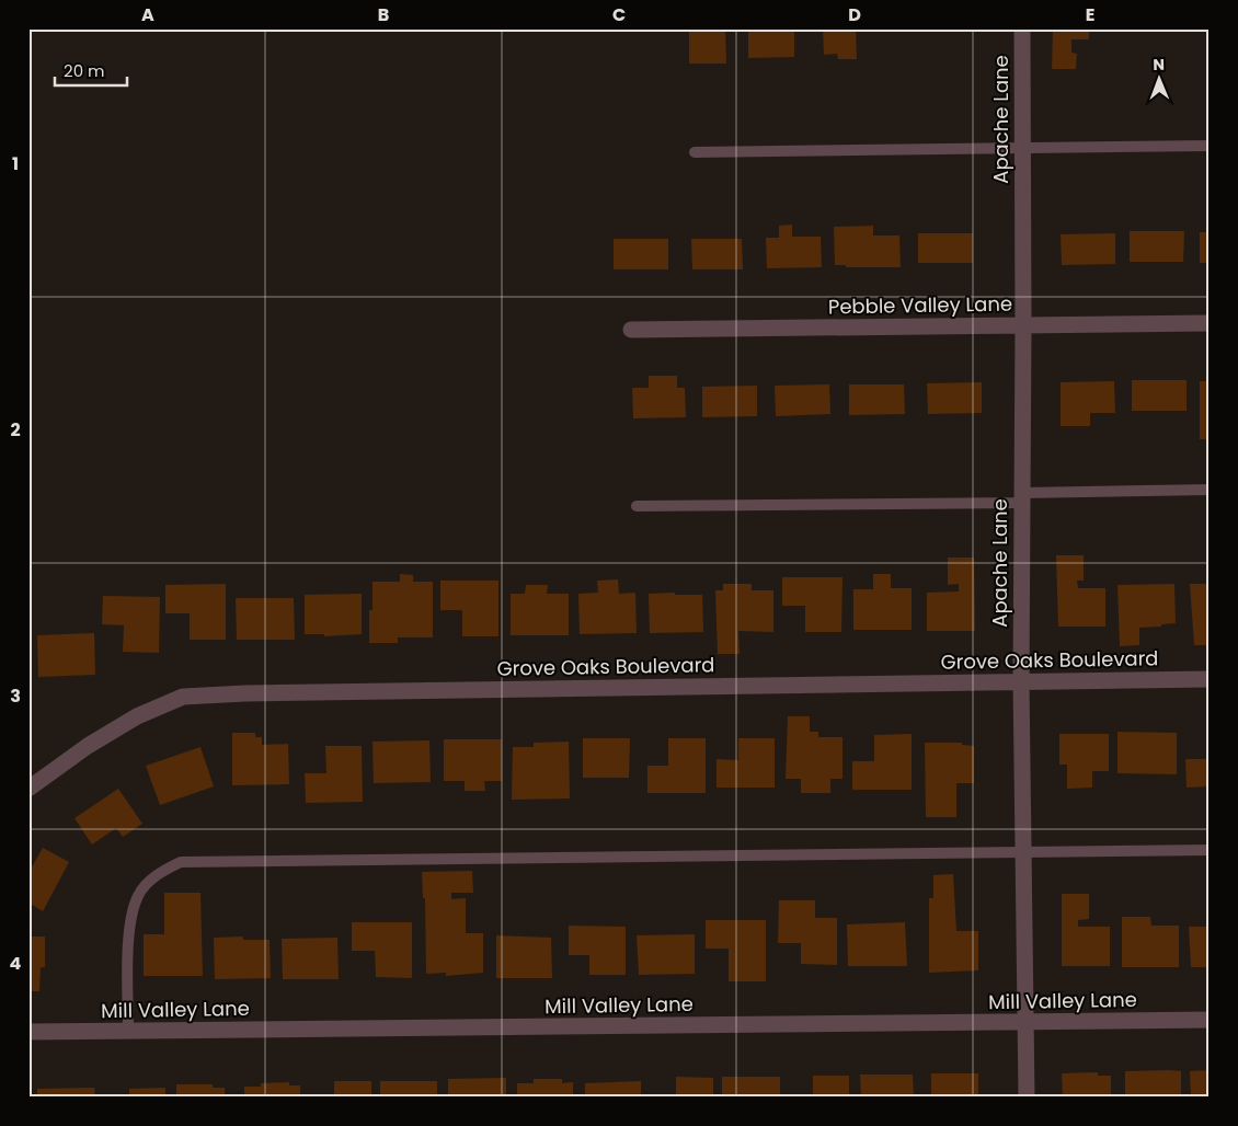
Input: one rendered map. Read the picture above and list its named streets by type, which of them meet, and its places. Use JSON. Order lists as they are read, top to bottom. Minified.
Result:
{"streets":{"street":["Apache Lane","Pebble Valley Lane","Grove Oaks Boulevard","Mill Valley Lane"]},"crossings":[["Apache Lane","Pebble Valley Lane"],["Apache Lane","Grove Oaks Boulevard"],["Apache Lane","Mill Valley Lane"]],"scale_bar":"20 m","north":"top","grid":{"columns":["A","B","C","D","E"],"rows":["1","2","3","4"]}}
